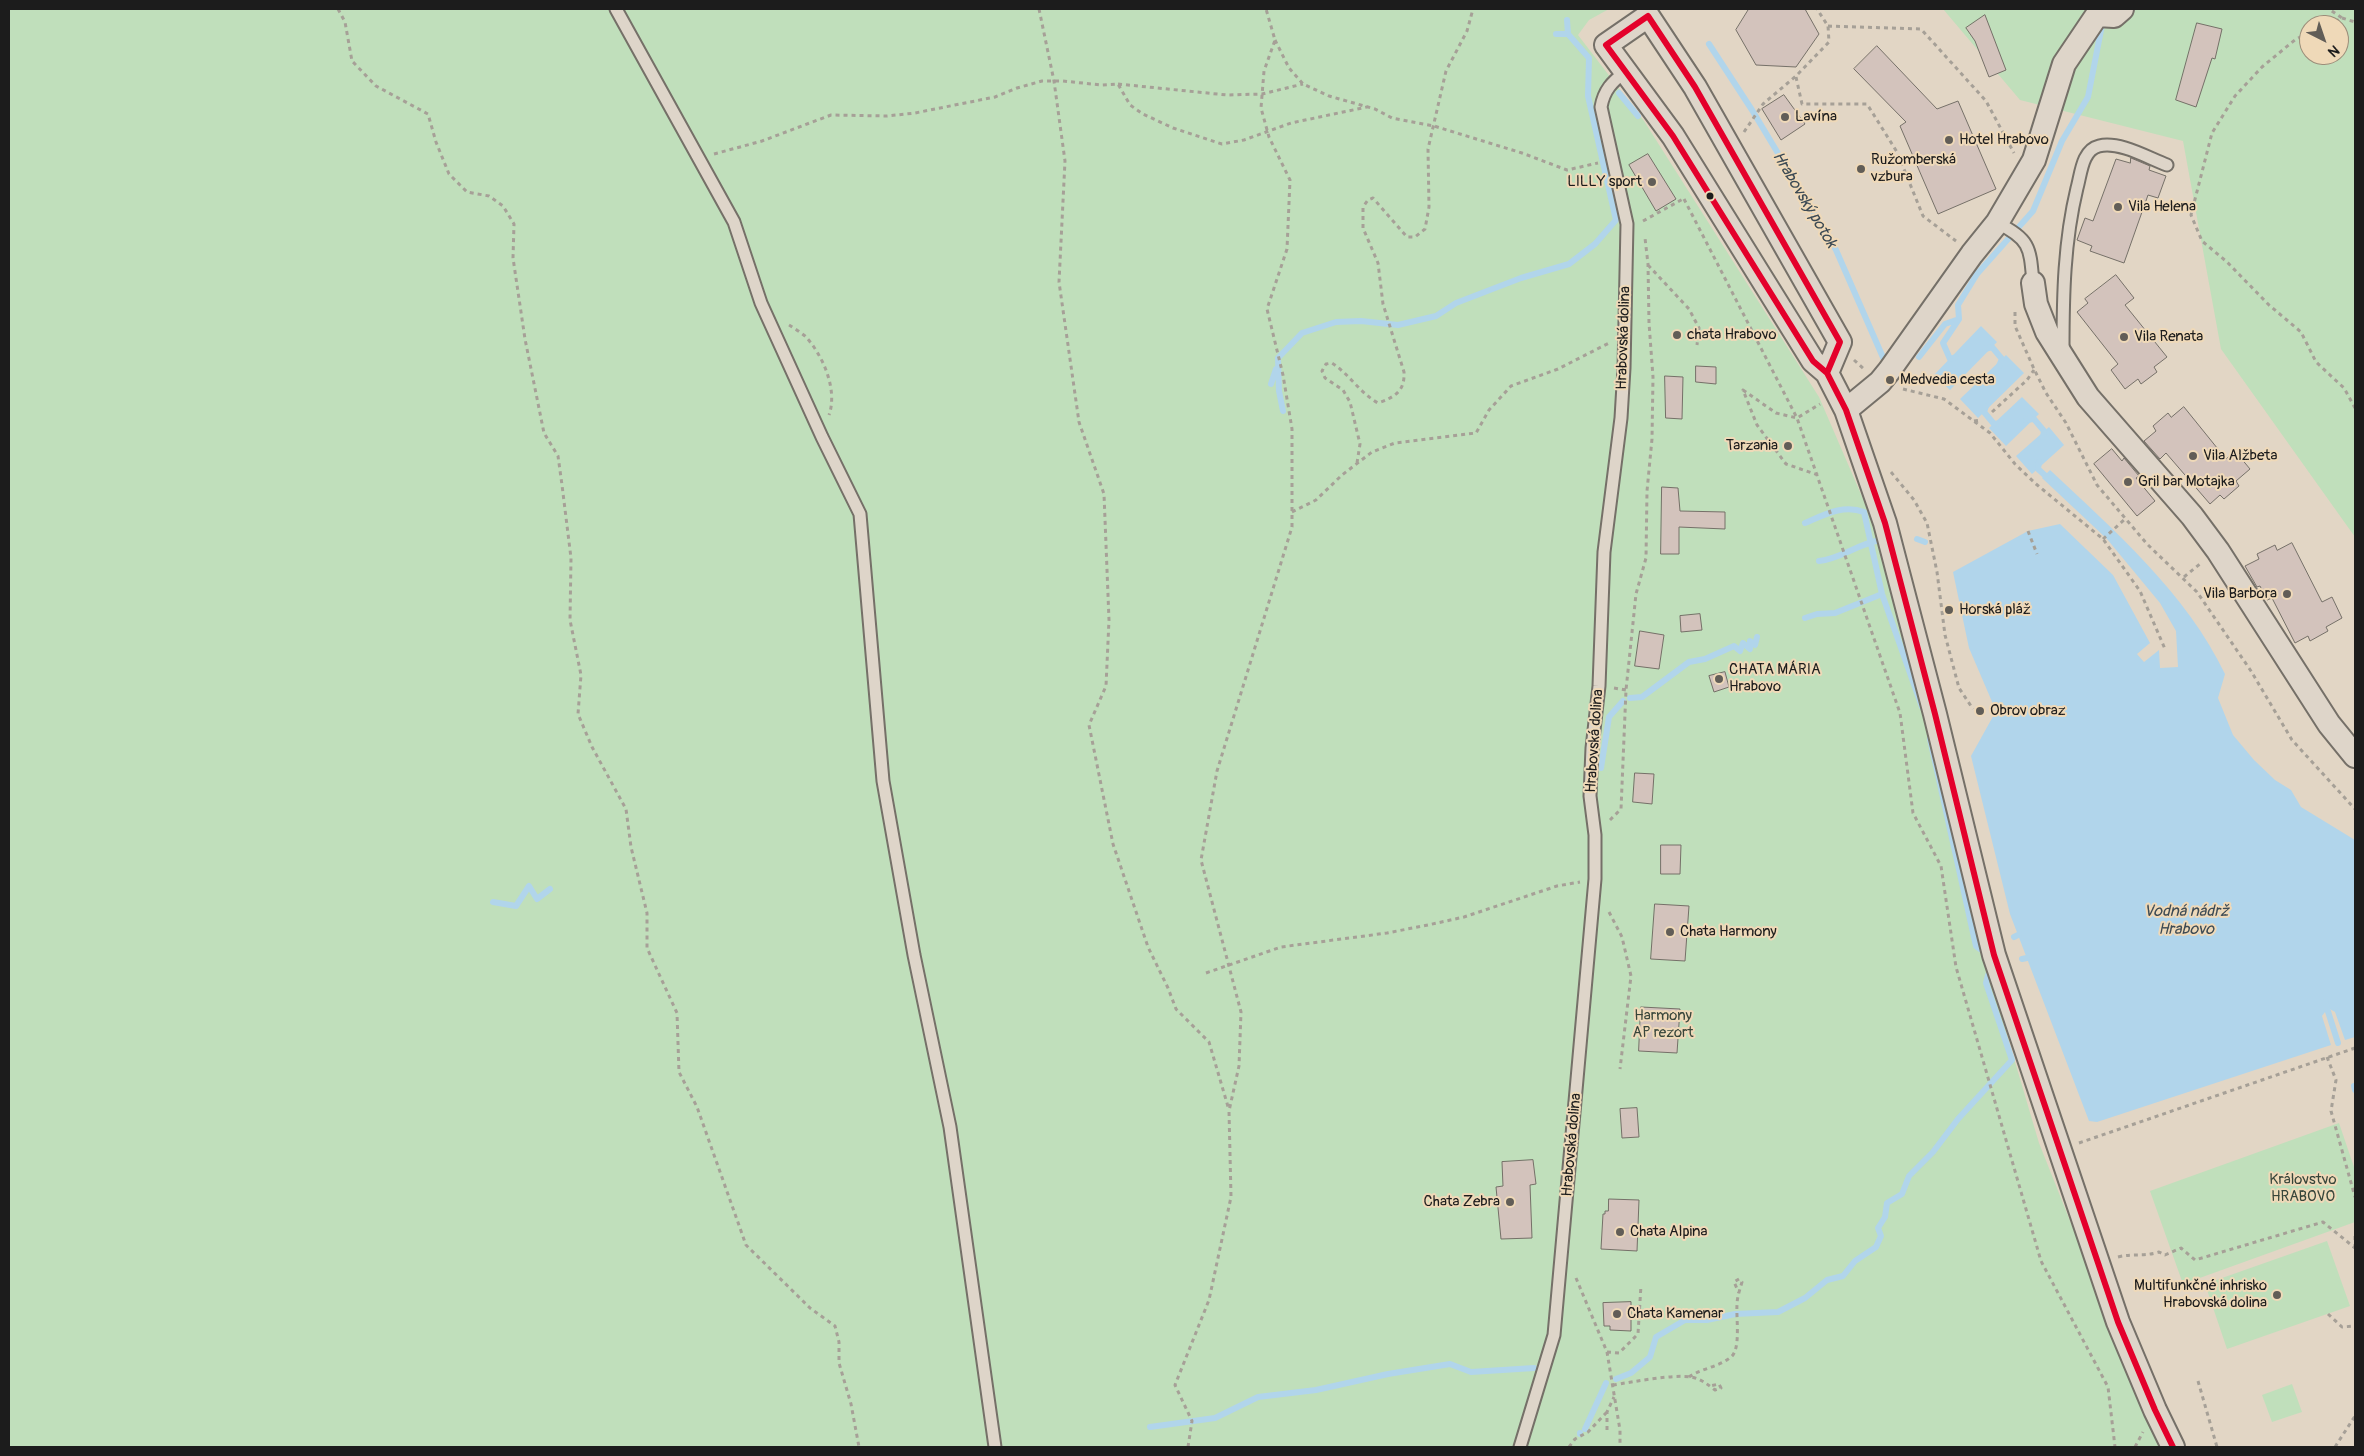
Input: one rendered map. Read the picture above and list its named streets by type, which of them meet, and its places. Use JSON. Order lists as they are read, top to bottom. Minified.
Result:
{"streets":{"lane":["Hrabovská dolina"]},"water":["Hrabovský potok","Vodná nádrž Hrabovo"],"parks":["Harmony AP rezort","Královstvo HRABOVO"],"places":["Lavína","Hotel Hrabovo","Ružomberská vzbura","LILLY sport","Vila Helena","chata Hrabovo","Vila Renata","Medvedia cesta","Tarzania","Vila Alžbeta","Gril bar Motajka","Vila Barbora","Horská pláž","CHATA MÁRIA Hrabovo","Obrov obraz","Chata Harmony","Chata Zebra","Chata Alpina","Multifunkčné inhrisko Hrabovská dolina","Chata Kamenar"],"north":"bottom right"}
